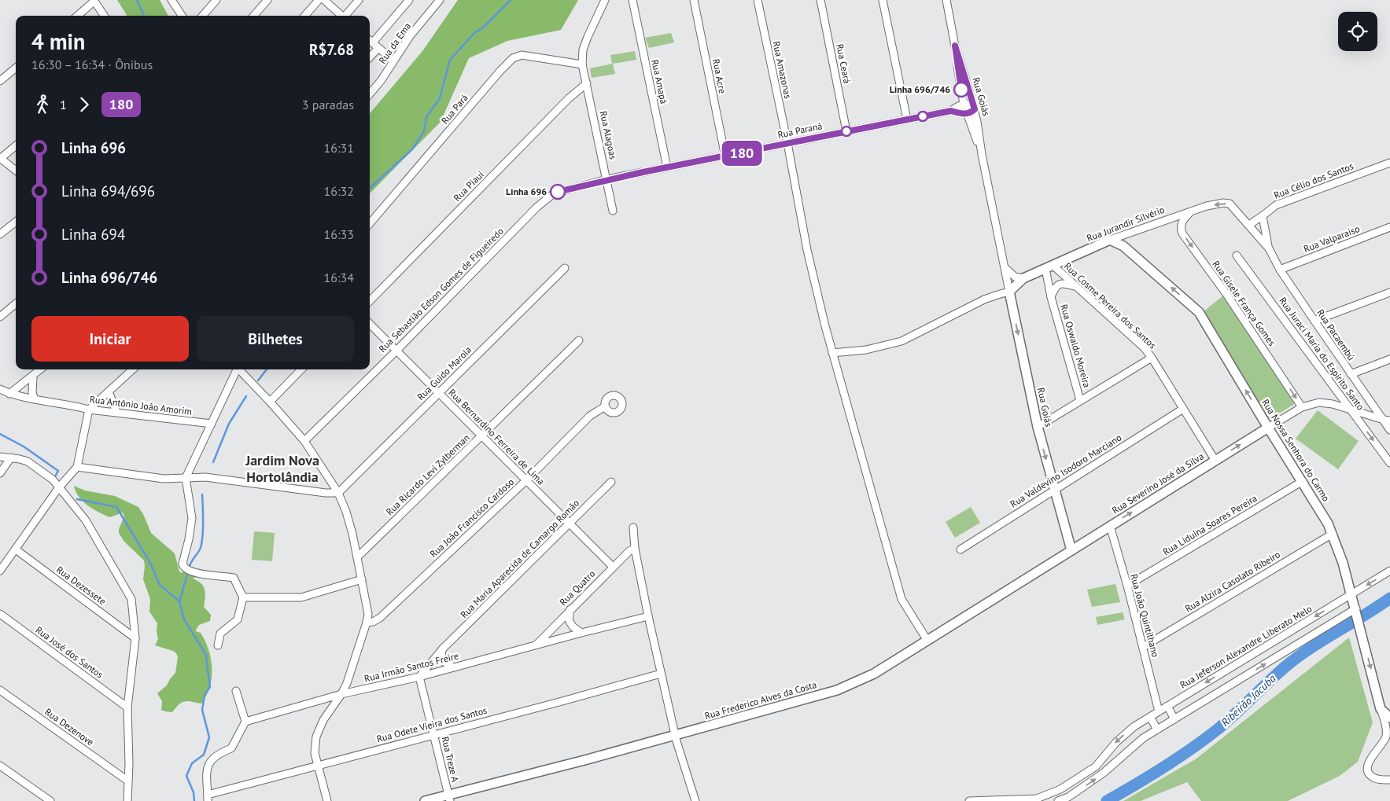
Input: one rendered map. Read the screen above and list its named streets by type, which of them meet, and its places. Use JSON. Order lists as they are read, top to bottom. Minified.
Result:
{"streets":{"main road":["Rua Goiás","Rua Jurandir Silvério","Rua Nossa Senhora do Carmo","Rua Severino José da Silva","Rua Frederico Alves da Costa"],"street":["Rua da Ema","Rua Ceará","Rua Amazonas","Rua Acre","Rua Amapá","Rua Pará","Rua Paraná","Rua Alagoas","Rua Célio dos Santos","Rua Piaui","Rua Valparaíso","Rua Sebastião Edson Gomes de Figueiredo","Rua Gisele França Gomes","Rua Cosme Pereira dos Santos","Rua Pacaembú","Rua Oswaldo Moreira","Rua Juraci Maria do Espírito Santo","Rua Guido Marola","Rua Antônio João Amorim","Rua Bernardino Ferreira de Lima","Rua Valdevino Isodoro Marciano","Rua Ricardo Levi Zylberman","Rua João Francisco Cardoso","Rua Liduína Soares Pereira","Rua Maria Aparecida de Camargo Romão","Rua Alzira Casolato Ribeiro","Rua Dezessete","Rua Quatro","Rua João Quintilhano","Rua Jeferson Alexandre Liberato Melo","Rua José dos Santos","Rua Irmão Santos Freire","Rua Odete Vieira dos Santos","Rua Dezenove","Rua Treze A"]},"crossings":[["Rua Ceará","Rua Paraná"],["Rua Amazonas","Rua Paraná"],["Rua Amazonas","Rua Frederico Alves da Costa"],["Rua Acre","Rua Paraná"],["Rua Amapá","Rua Paraná"],["Rua Goiás","Rua Paraná"],["Rua Goiás","Rua Jurandir Silvério"],["Rua Goiás","Rua Valdevino Isodoro Marciano"],["Rua Goiás","Rua Severino José da Silva"],["Rua Goiás","Rua Frederico Alves da Costa"],["Rua Pará","Rua Alagoas"],["Rua Paraná","Rua Alagoas"],["Rua Paraná","Rua Sebastião Edson Gomes de Figueiredo"],["Rua Alagoas","Rua Piaui"],["Rua Alagoas","Rua Sebastião Edson Gomes de Figueiredo"],["Rua Célio dos Santos","Rua Jurandir Silvério"],["Rua Célio dos Santos","Rua Pacaembú"],["Rua Jurandir Silvério","Rua Gisele França Gomes"],["Rua Jurandir Silvério","Rua Cosme Pereira dos Santos"],["Rua Jurandir Silvério","Rua Pacaembú"],["Rua Jurandir Silvério","Rua Oswaldo Moreira"],["Rua Jurandir Silvério","Rua Nossa Senhora do Carmo"],["Rua Valparaíso","Rua Pacaembú"],["Rua Sebastião Edson Gomes de Figueiredo","Rua Bernardino Ferreira de Lima"],["Rua Gisele França Gomes","Rua Severino José da Silva"],["Rua Cosme Pereira dos Santos","Rua Oswaldo Moreira"],["Rua Cosme Pereira dos Santos","Rua Valdevino Isodoro Marciano"],["Rua Cosme Pereira dos Santos","Rua Severino José da Silva"],["Rua Pacaembú","Rua Severino José da Silva"],["Rua Juraci Maria do Espírito Santo","Rua Severino José da Silva"],["Rua Guido Marola","Rua Bernardino Ferreira de Lima"],["Rua Bernardino Ferreira de Lima","Rua Ricardo Levi Zylberman"],["Rua Bernardino Ferreira de Lima","Rua João Francisco Cardoso"],["Rua Bernardino Ferreira de Lima","Rua Maria Aparecida de Camargo Romão"],["Rua Bernardino Ferreira de Lima","Rua Quatro"],["Rua Nossa Senhora do Carmo","Rua Severino José da Silva"],["Rua Nossa Senhora do Carmo","Rua Liduína Soares Pereira"],["Rua Nossa Senhora do Carmo","Rua Alzira Casolato Ribeiro"],["Rua Nossa Senhora do Carmo","Rua Jeferson Alexandre Liberato Melo"],["Rua Severino José da Silva","Rua João Quintilhano"],["Rua Severino José da Silva","Rua Frederico Alves da Costa"],["Rua Liduína Soares Pereira","Rua João Quintilhano"],["Rua Maria Aparecida de Camargo Romão","Rua Irmão Santos Freire"],["Rua Maria Aparecida de Camargo Romão","Rua Treze A"],["Rua Alzira Casolato Ribeiro","Rua João Quintilhano"],["Rua Quatro","Rua Irmão Santos Freire"],["Rua João Quintilhano","Rua Jeferson Alexandre Liberato Melo"],["Rua Irmão Santos Freire","Rua Treze A"],["Rua Frederico Alves da Costa","Rua Treze A"],["Rua Odete Vieira dos Santos","Rua Treze A"]],"one_way":["Rua Gisele França Gomes","Rua Severino José da Silva"],"districts":["Jardim Nova Hortolândia"],"water":["Ribeirão Jacuba"],"places":["Linha 696/746","Linha 696"],"lines":["bus line 180"],"page":{"on_map":"180","heading":["4 min","16:30 – 16:34 · Ônibus","R$7.68"],"legs":["1","180","3 paradas"],"list":[{"name":"Linha 696","value":"16:31"},{"name":"Linha 694/696","value":"16:32"},{"name":"Linha 694","value":"16:33"},{"name":"Linha 696/746","value":"16:34"}],"buttons":["Iniciar","Bilhetes"]}}
